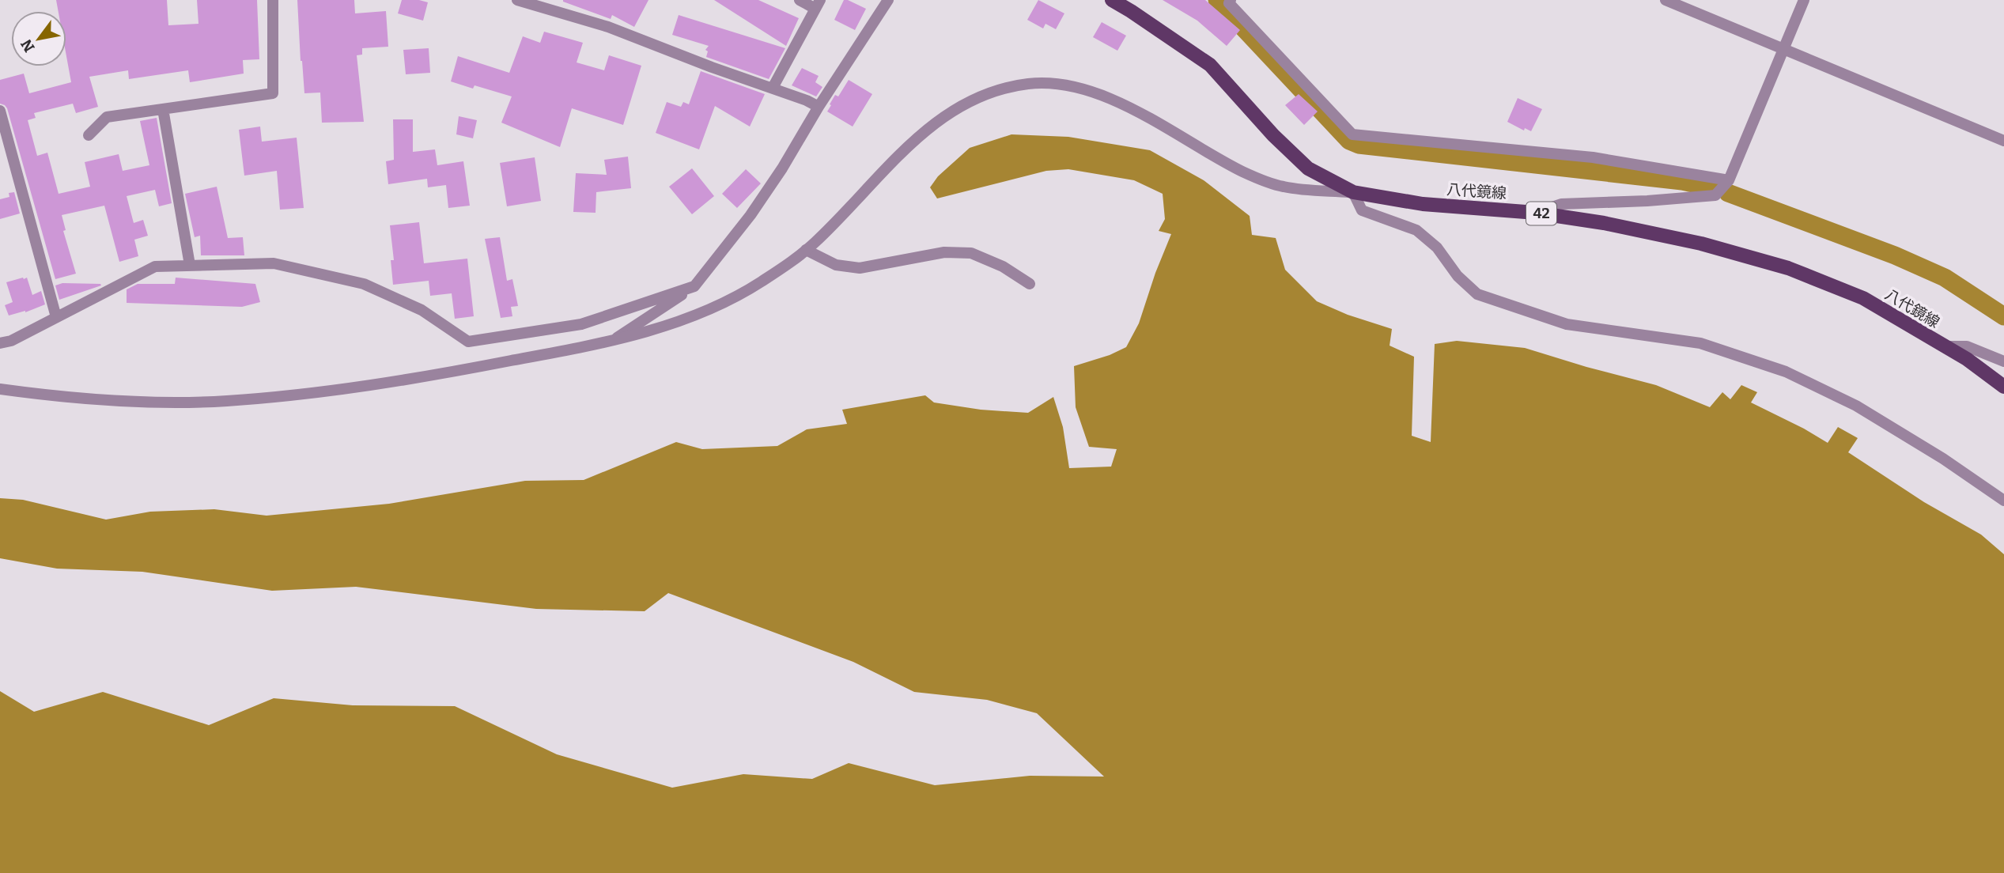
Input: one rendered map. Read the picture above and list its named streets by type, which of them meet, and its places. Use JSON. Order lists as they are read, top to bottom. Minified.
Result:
{"streets":{"main road":["八代鏡線","42"]},"north":"bottom left"}
